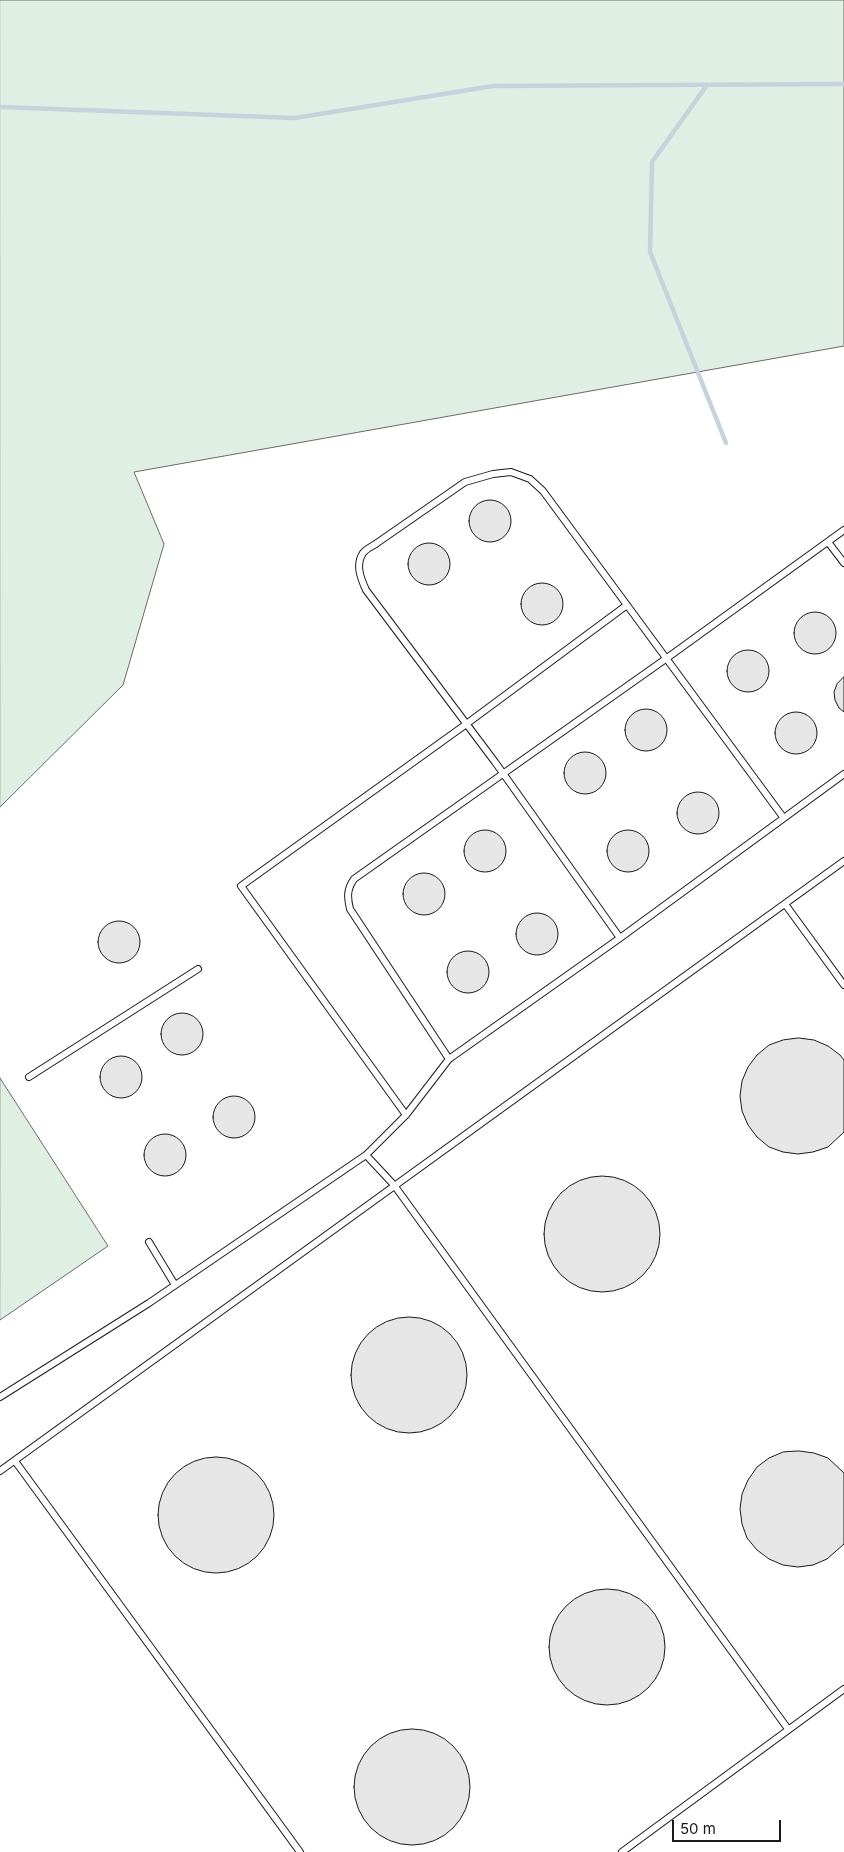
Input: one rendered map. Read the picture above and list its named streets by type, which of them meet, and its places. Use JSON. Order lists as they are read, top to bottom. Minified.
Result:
{"scale_bar":"50 m"}
